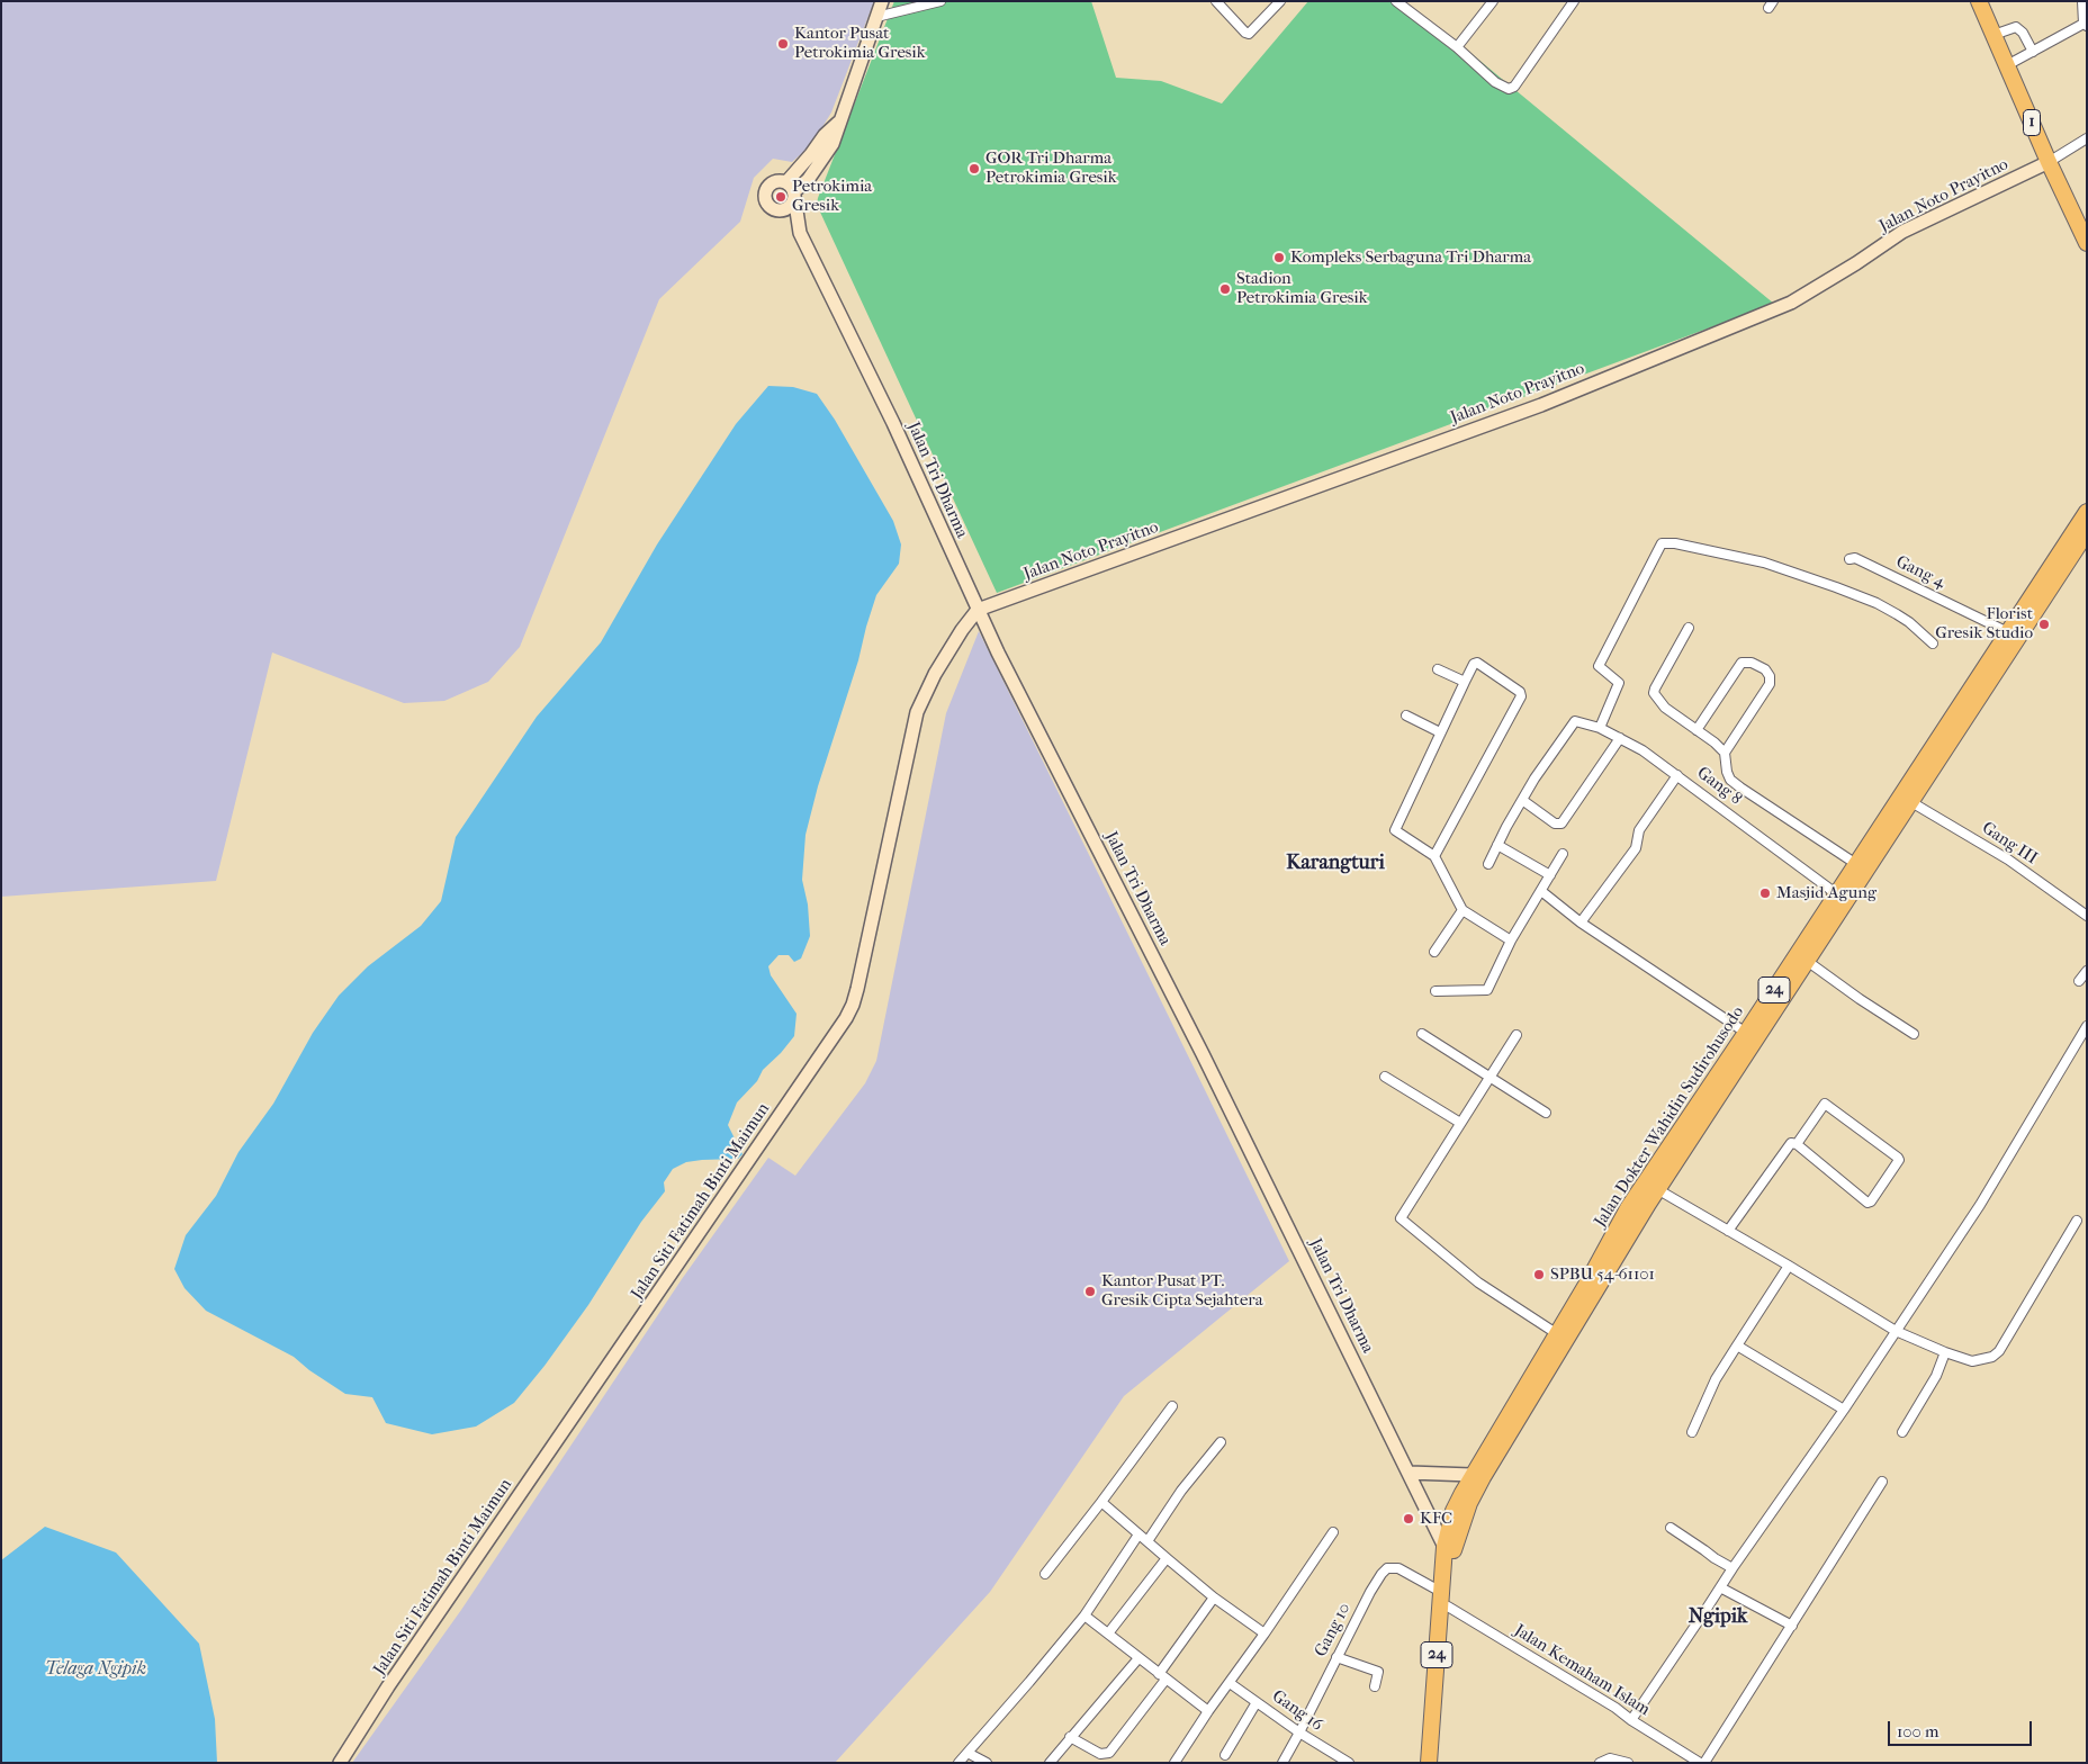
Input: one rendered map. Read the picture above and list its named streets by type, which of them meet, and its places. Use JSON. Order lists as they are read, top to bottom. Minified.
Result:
{"streets":{"highway":["1","24","Jalan Dokter Wahidin Sudirohusodo"],"street":["Jalan Noto Prayitno","Jalan Tri Dharma","Gang 4","Gang 8","Gang III","Jalan Siti Fatimah Binti Maimun","Gang 10","Jalan Kemaham Islam","Gang 16"]},"crossings":[["1","Jalan Noto Prayitno"],["Jalan Noto Prayitno","Jalan Tri Dharma"],["Jalan Noto Prayitno","Jalan Siti Fatimah Binti Maimun"],["Jalan Tri Dharma","Jalan Dokter Wahidin Sudirohusodo"],["Jalan Tri Dharma","Jalan Siti Fatimah Binti Maimun"],["Gang 4","Jalan Dokter Wahidin Sudirohusodo"],["Gang 8","Jalan Dokter Wahidin Sudirohusodo"],["Gang III","Jalan Dokter Wahidin Sudirohusodo"],["Jalan Dokter Wahidin Sudirohusodo","Gang 10"],["Jalan Dokter Wahidin Sudirohusodo","Jalan Kemaham Islam"],["Gang 10","Jalan Kemaham Islam"],["Gang 10","Gang 16"]],"districts":["Karangturi","Ngipik"],"water":["Telaga Ngipik"],"places":["Kantor Pusat Petrokimia Gresik","GOR Tri Dharma Petrokimia Gresik","Petrokimia Gresik","Kompleks Serbaguna Tri Dharma","Stadion Petrokimia Gresik","Florist Gresik Studio","Masjid Agung","SPBU 54-61101","Kantor Pusat PT. Gresik Cipta Sejahtera","KFC"],"scale_bar":"100 m"}
